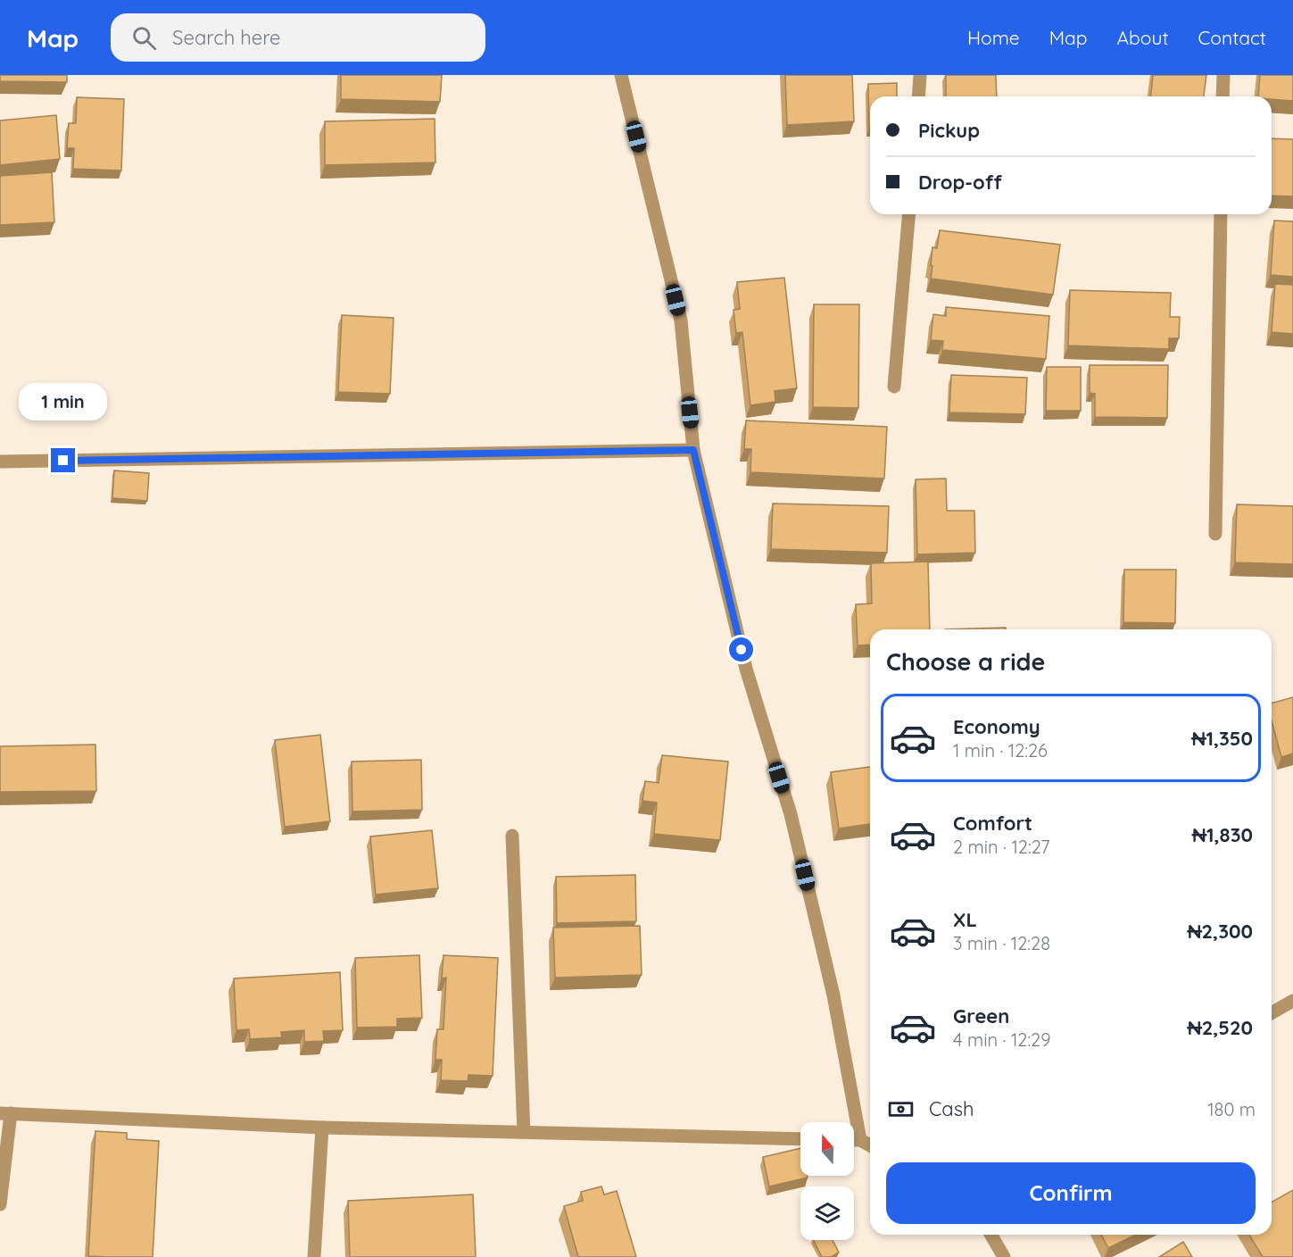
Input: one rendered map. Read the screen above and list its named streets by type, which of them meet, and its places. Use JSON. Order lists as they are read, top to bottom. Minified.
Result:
{"north":"top","page":{"header":"Map","search":"Search here","nav":["Home","Map","About","Contact"],"banner":["Pickup","Drop-off"],"bubble":"1 min","heading":"Choose a ride","list":[{"name":"Economy","note":"1 min · 12:26","value":"₦1,350"},{"name":"Comfort","note":"2 min · 12:27","value":"₦1,830"},{"name":"XL","note":"3 min · 12:28","value":"₦2,300"},{"name":"Green","note":"4 min · 12:29","value":"₦2,520"}],"pay":["Cash","180 m"],"buttons":"Confirm"}}
